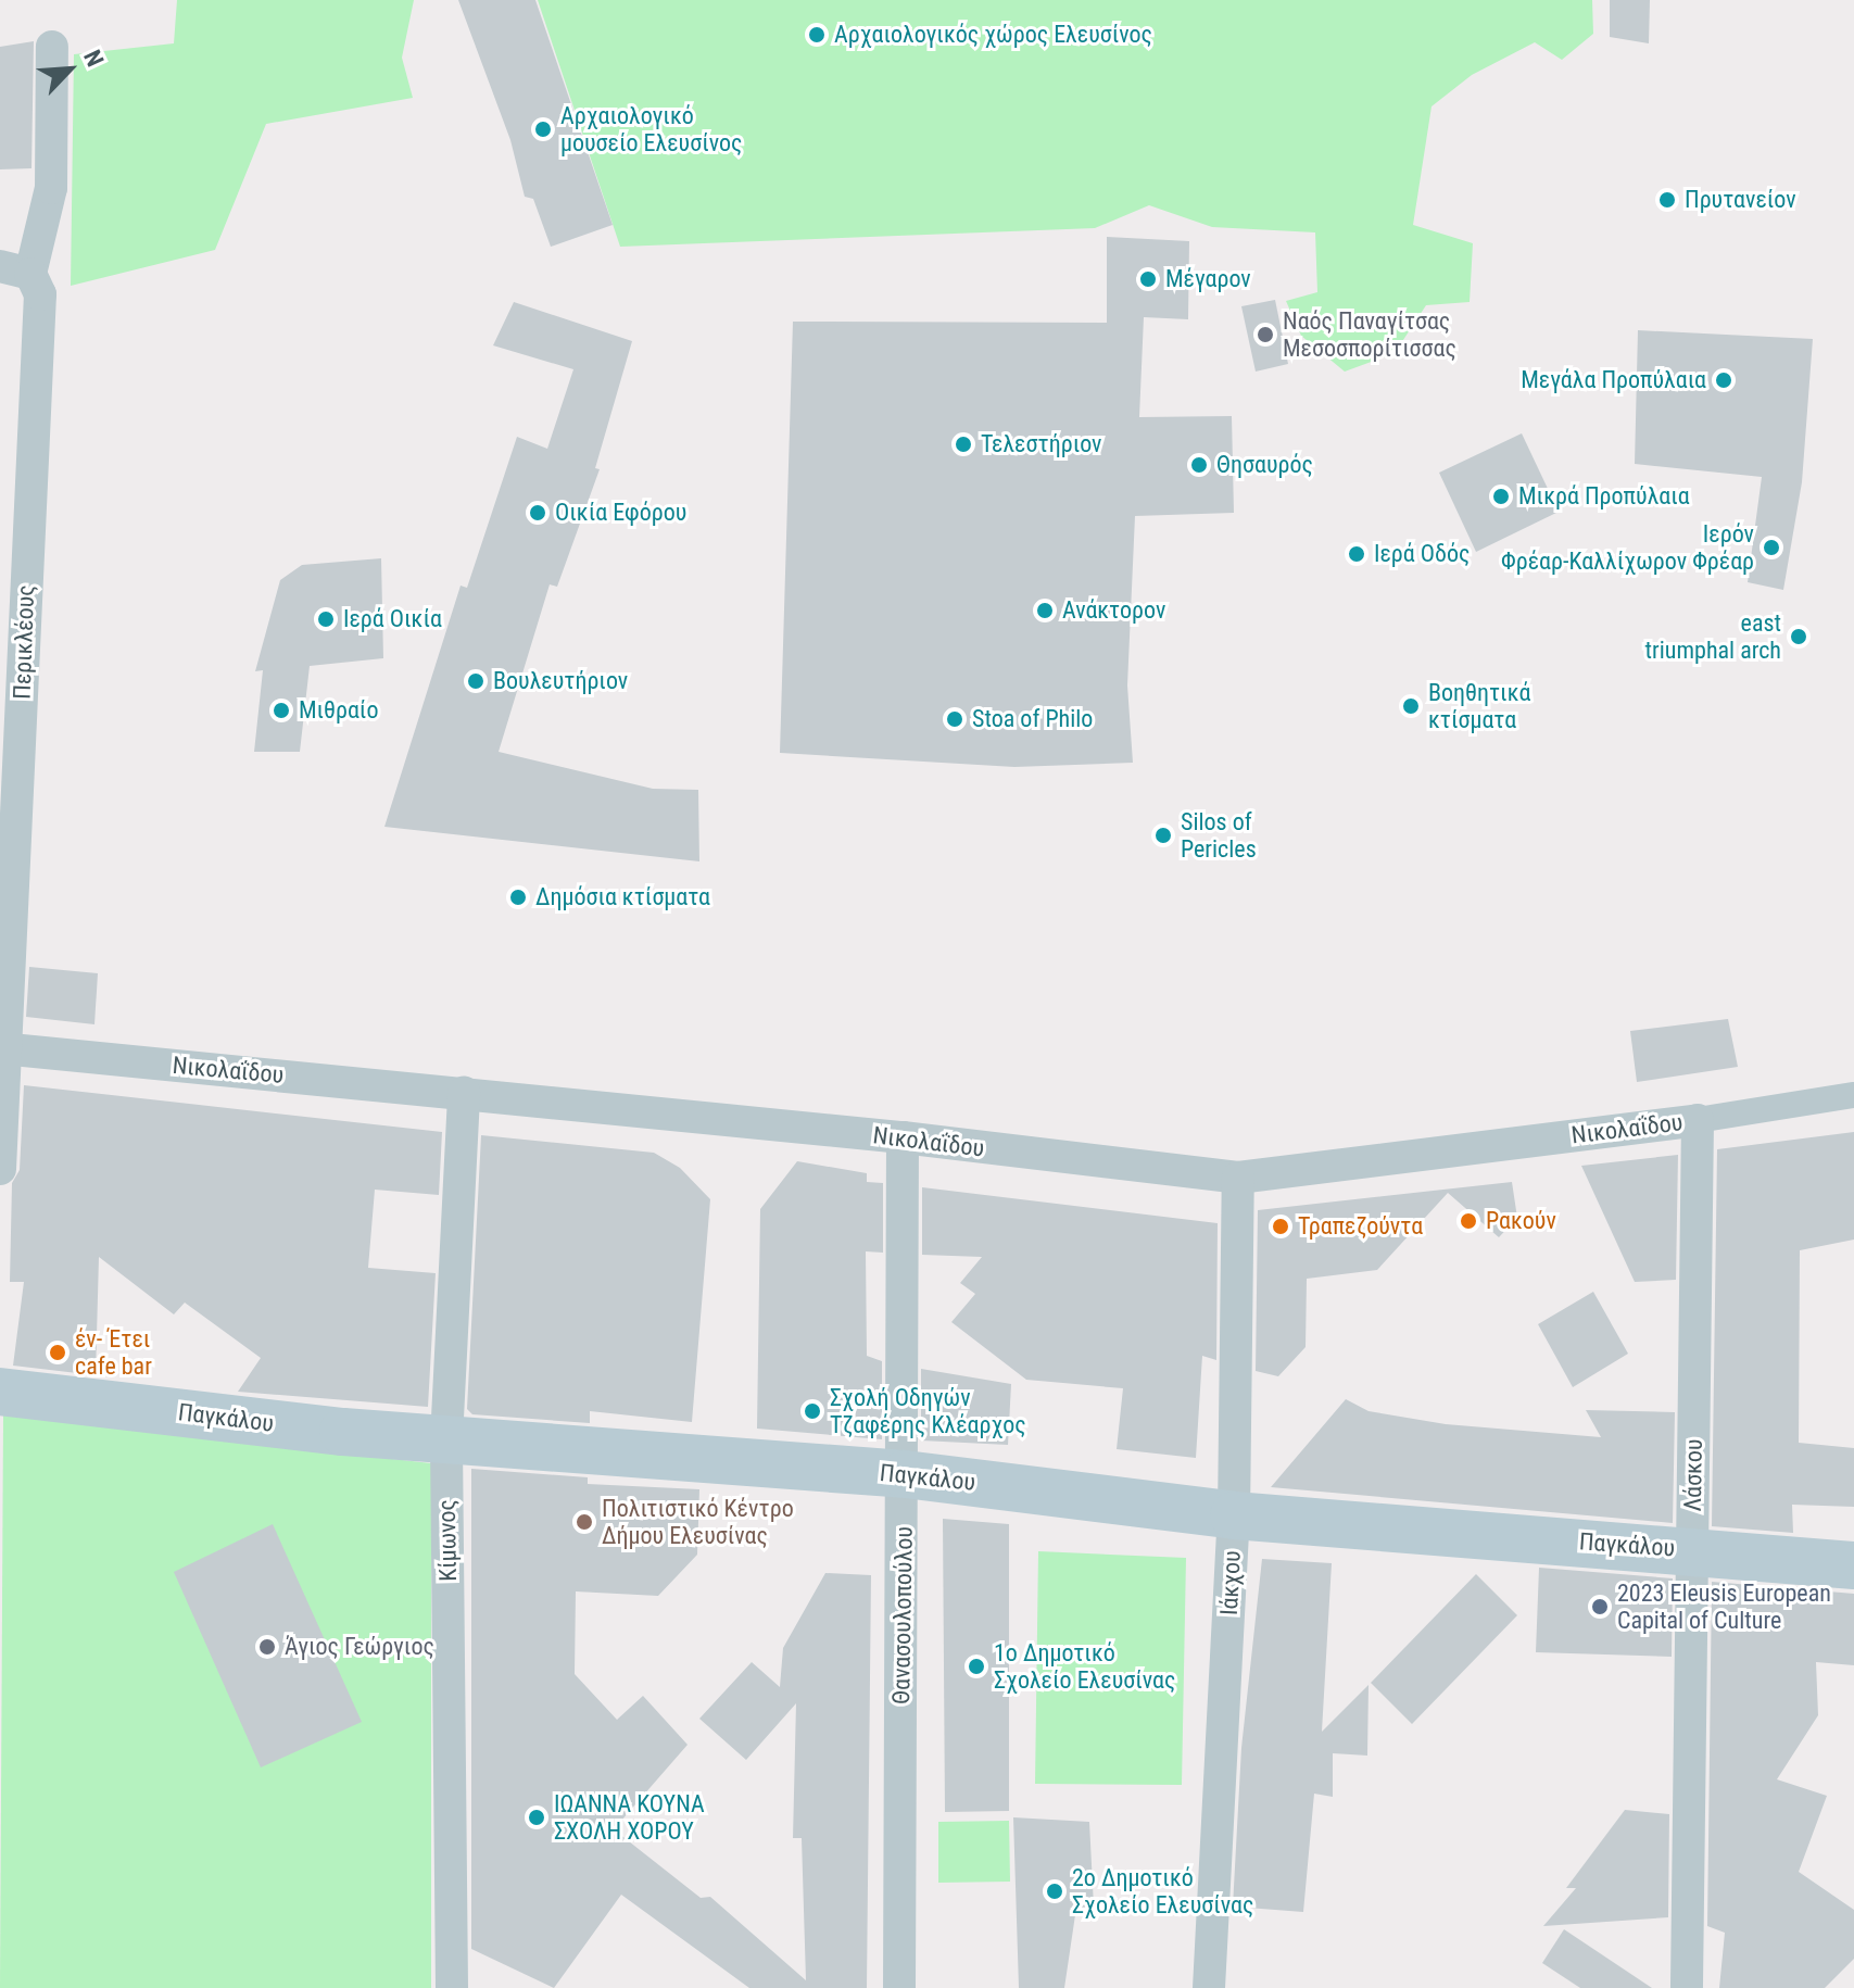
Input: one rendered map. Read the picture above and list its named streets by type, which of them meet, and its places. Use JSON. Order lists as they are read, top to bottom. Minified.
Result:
{"streets":{"main road":["Παγκάλου"],"street":["Περικλέους","Νικολαΐδου","Λάσκου","Κίμωνος","Ιάκχου","Θανασουλοπούλου"]},"crossings":[["Περικλέους","Νικολαΐδου"],["Νικολαΐδου","Λάσκου"],["Νικολαΐδου","Κίμωνος"],["Νικολαΐδου","Ιάκχου"],["Νικολαΐδου","Θανασουλοπούλου"],["Παγκάλου","Λάσκου"],["Παγκάλου","Κίμωνος"],["Παγκάλου","Ιάκχου"],["Παγκάλου","Θανασουλοπούλου"]],"places":["Αρχαιολογικός χώρος Ελευσίνος","Αρχαιολογικό μουσείο Ελευσίνος","Πρυτανείον","Μέγαρον","Ναός Παναγίτσας Μεσοσπορίτισσας","Μεγάλα Προπύλαια","Τελεστήριον","Θησαυρός","Μικρά Προπύλαια","Οικία Εφόρου","Ιερόν Φρέαρ-Καλλίχωρον Φρέαρ","Ιερά Οδός","Ανάκτορον","Ιερά Οικία","east triumphal arch","Βουλευτήριον","Βοηθητικά κτίσματα","Μιθραίο","Stoa of Philo","Silos of Pericles","Δημόσια κτίσματα","Ρακούν","Τραπεζούντα","έν- Έτει cafe bar","Σχολή Οδηγών Τζαφέρης Κλέαρχος","Πολιτιστικό Κέντρο Δήμου Ελευσίνας","2023 Eleusis European Capital of Culture","Άγιος Γεώργιος","1ο Δημοτικό Σχολείο Ελευσίνας","ΙΩΑΝΝΑ ΚΟΥΝΑ ΣΧΟΛΗ ΧΟΡΟΥ","2ο Δημοτικό Σχολείο Ελευσίνας"],"north":"top right"}
